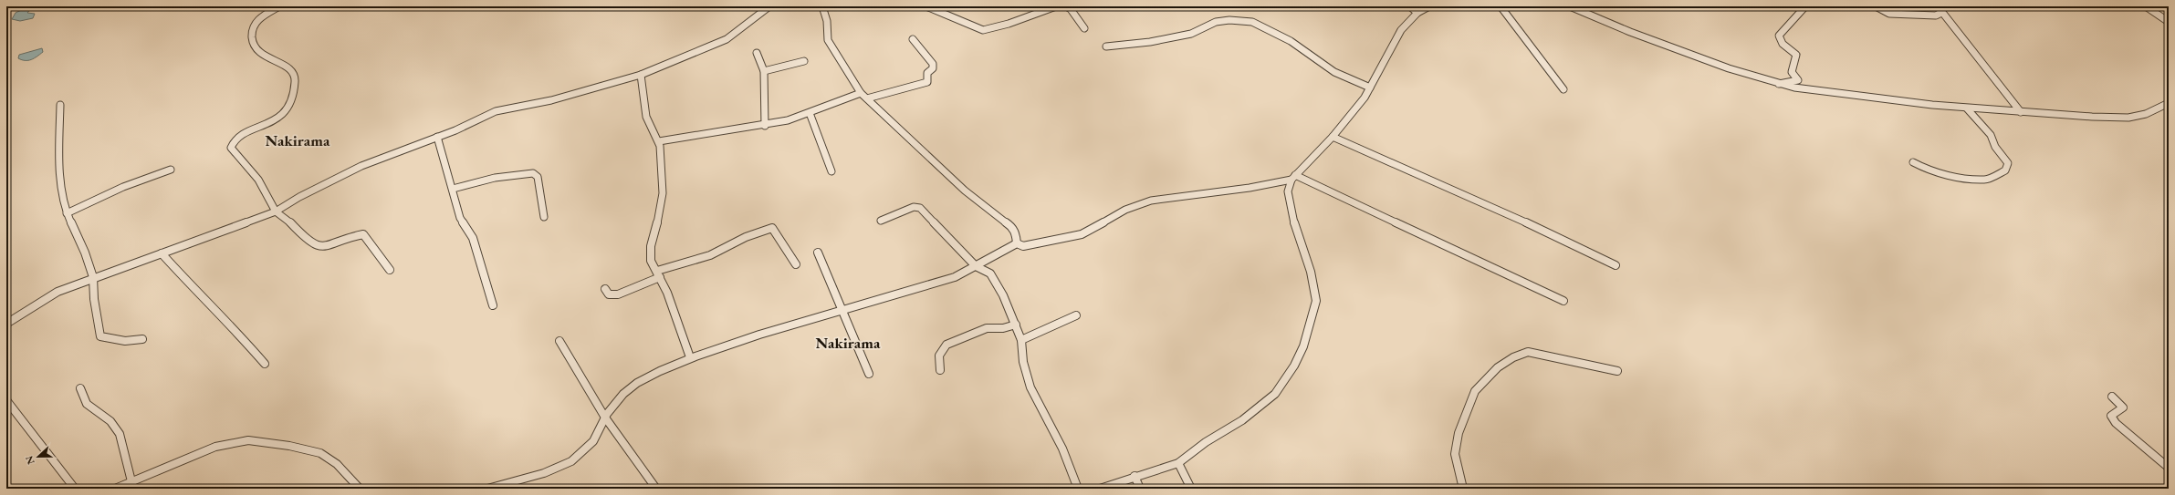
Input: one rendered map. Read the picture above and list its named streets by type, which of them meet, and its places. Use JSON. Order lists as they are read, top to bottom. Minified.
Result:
{"districts":["Nakirama","Nakirama"],"north":"left"}
